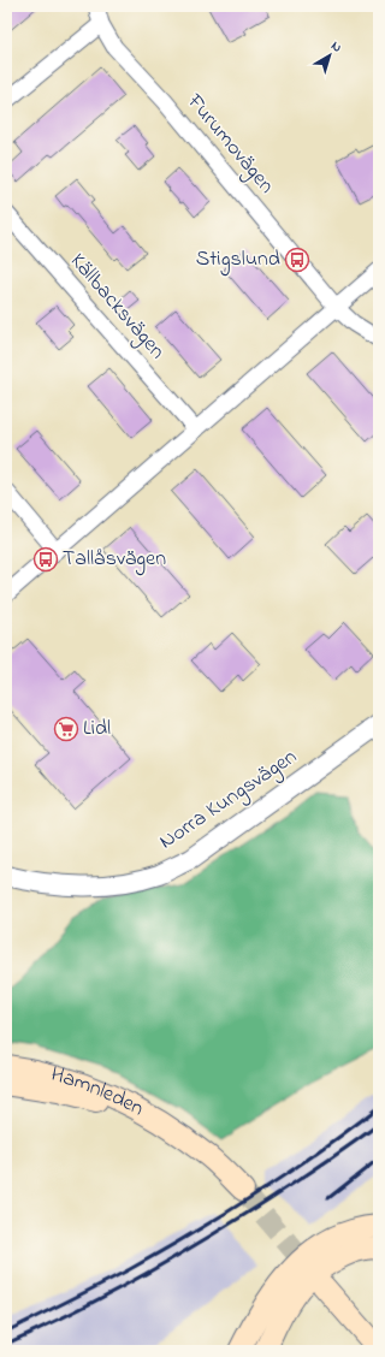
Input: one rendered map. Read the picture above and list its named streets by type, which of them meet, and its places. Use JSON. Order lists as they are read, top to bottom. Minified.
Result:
{"streets":{"main road":["Hamnleden"],"street":["Furumovägen","Källbacksvägen","Norra Kungsvägen"]},"places":{"bus stop":["Stigslund","Tallåsvägen"],"supermarket":["Lidl"]},"north":"top right"}
